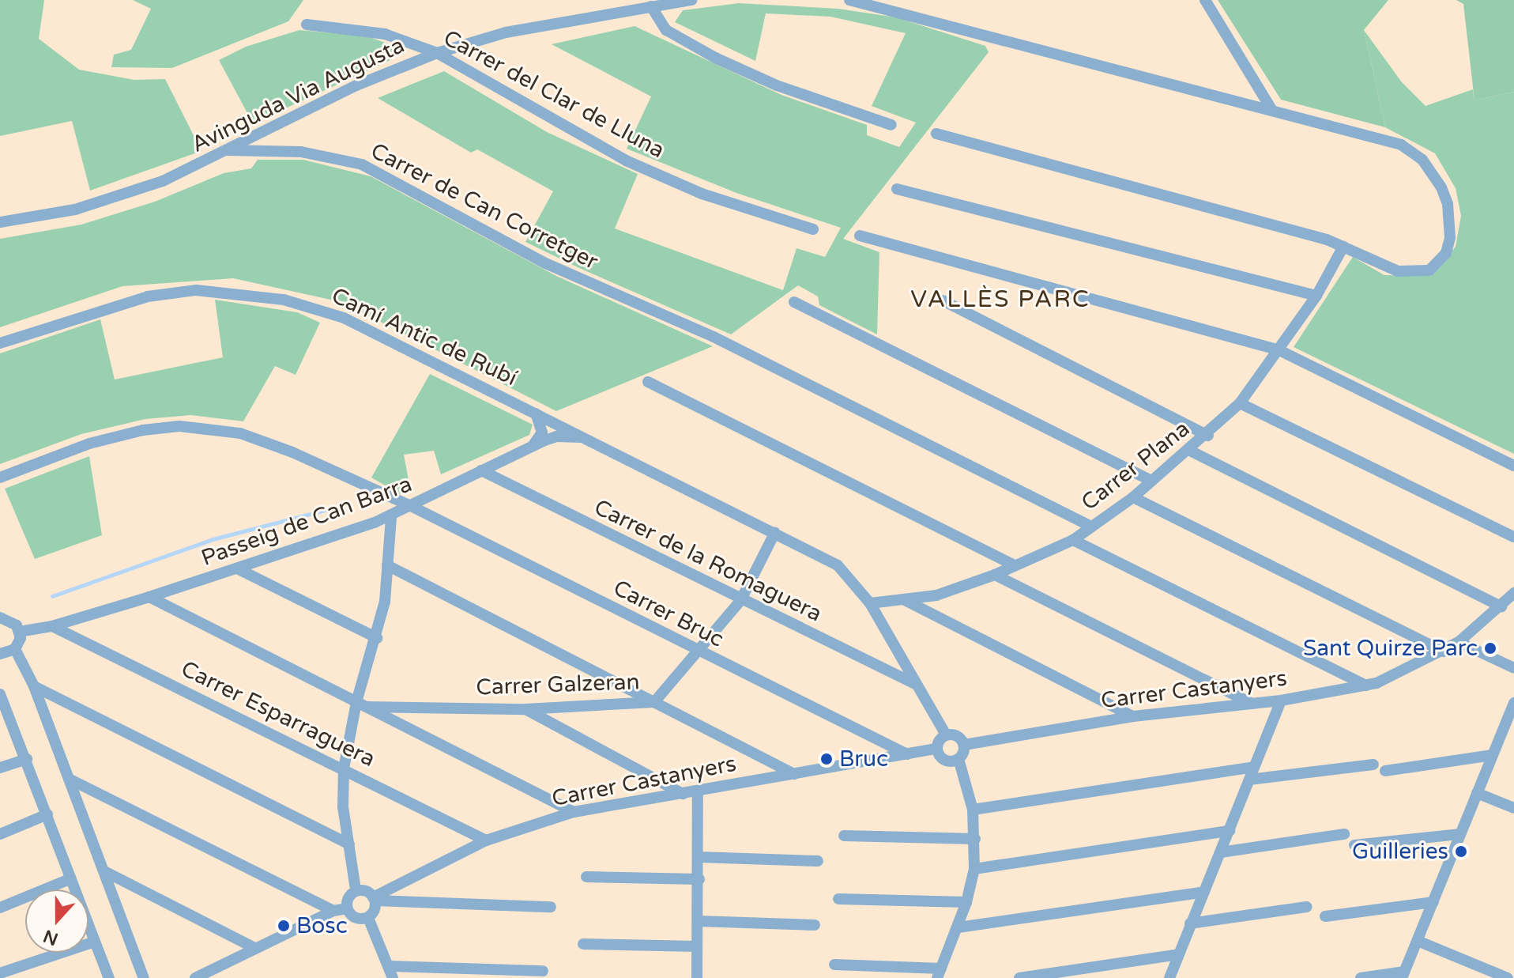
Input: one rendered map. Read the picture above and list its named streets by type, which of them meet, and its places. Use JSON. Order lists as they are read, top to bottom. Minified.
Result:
{"streets":{"street":["Carrer del Clar de Lluna","Avinguda Via Augusta","Carrer de Can Corretger","Camí Antic de Rubí","Carrer Plana","Passeig de Can Barra","Carrer de la Romaguera","Carrer Bruc","Carrer Galzeran","Carrer Castanyers","Carrer Esparraguera"]},"crossings":[["Carrer del Clar de Lluna","Avinguda Via Augusta"],["Avinguda Via Augusta","Carrer de Can Corretger"],["Carrer de Can Corretger","Carrer Plana"],["Camí Antic de Rubí","Passeig de Can Barra"],["Passeig de Can Barra","Carrer de la Romaguera"],["Passeig de Can Barra","Carrer Bruc"],["Passeig de Can Barra","Carrer Galzeran"],["Passeig de Can Barra","Carrer Esparraguera"],["Carrer de la Romaguera","Carrer Galzeran"],["Carrer Bruc","Carrer Galzeran"],["Carrer Bruc","Carrer Castanyers"],["Carrer Castanyers","Carrer Esparraguera"]],"districts":["VALLÈS PARC"],"places":["Sant Quirze Parc","Bruc","Guilleries","Bosc"],"north":"bottom"}
